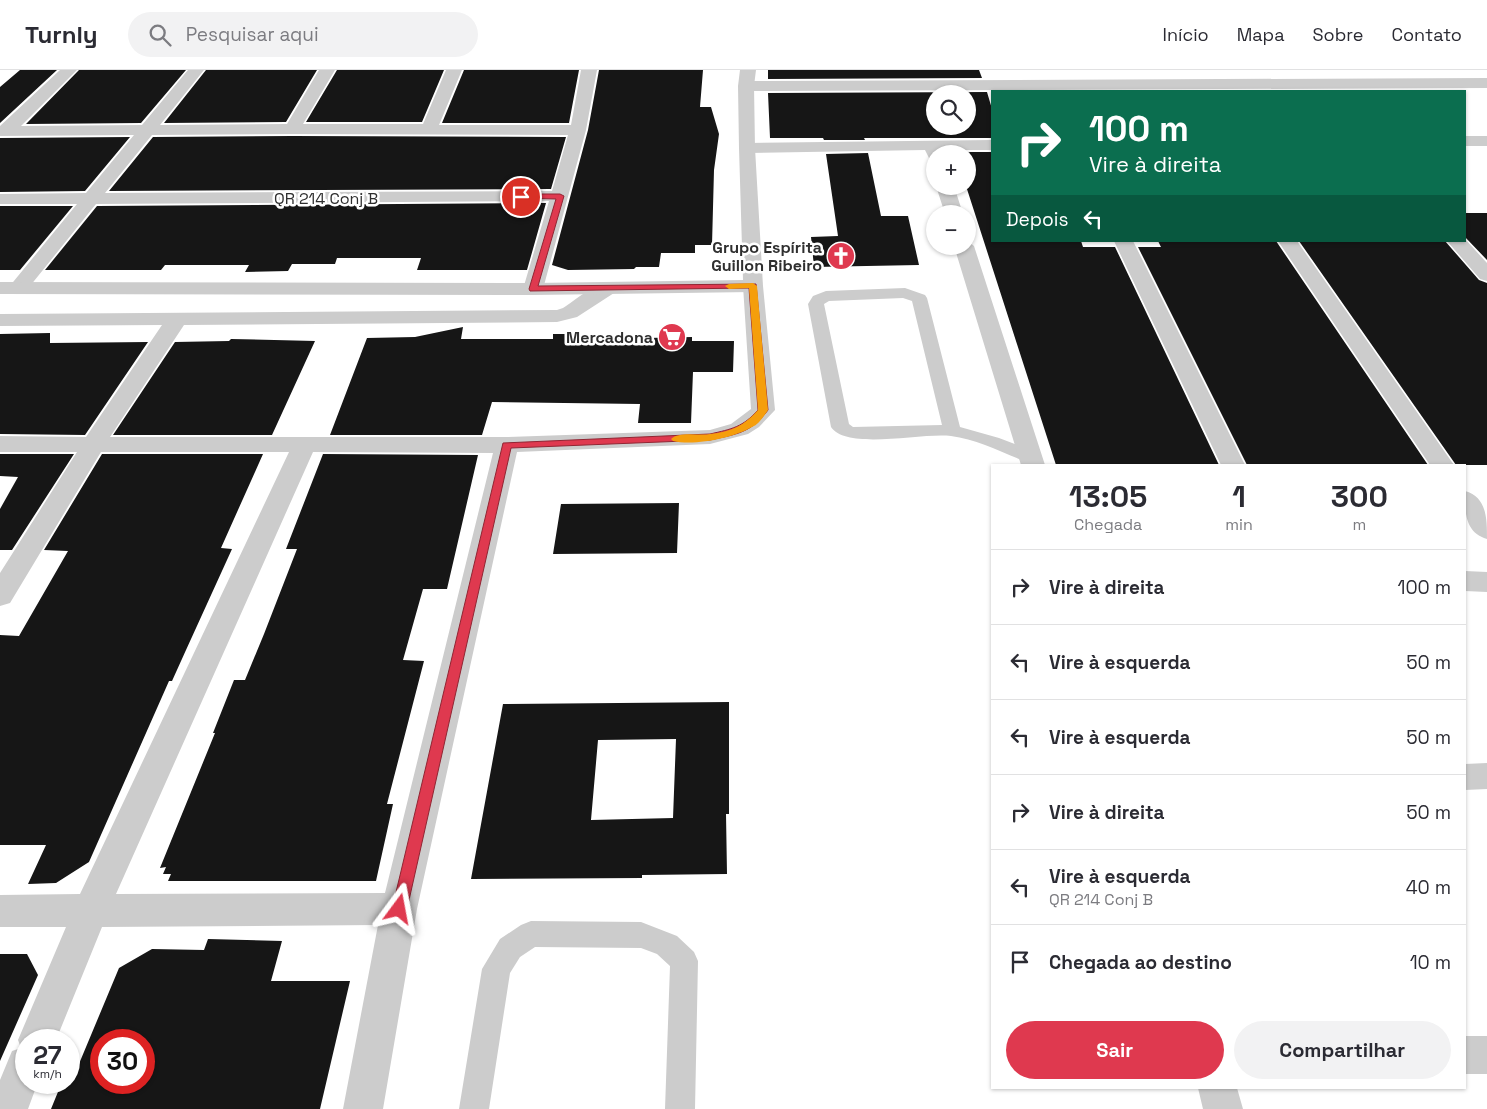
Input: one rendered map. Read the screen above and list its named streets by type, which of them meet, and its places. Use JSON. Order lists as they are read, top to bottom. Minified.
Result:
{"streets":{"street":["QR 214 Conj B"]},"places":{"church":["Grupo Espírita Guillon Ribeiro"],"supermarket":["Mercadona"]},"page":{"header":"Turnly","search":"Pesquisar aqui","nav":["Início","Mapa","Sobre","Contato"],"map_buttons":["+","−"],"turn":["100 m","Vire à direita"],"then":"Depois","eta":["13:05","Chegada","1","min","300","m"],"list":[{"name":"Vire à direita","value":"100 m"},{"name":"Vire à esquerda","value":"50 m"},{"name":"Vire à esquerda","value":"50 m"},{"name":"Vire à direita","value":"50 m"},{"name":"Vire à esquerda","note":"QR 214 Conj B","value":"40 m"},{"name":"Chegada ao destino","value":"10 m"}],"buttons":["Sair","Compartilhar"],"speed":"27 km/h","limit":"30"}}
